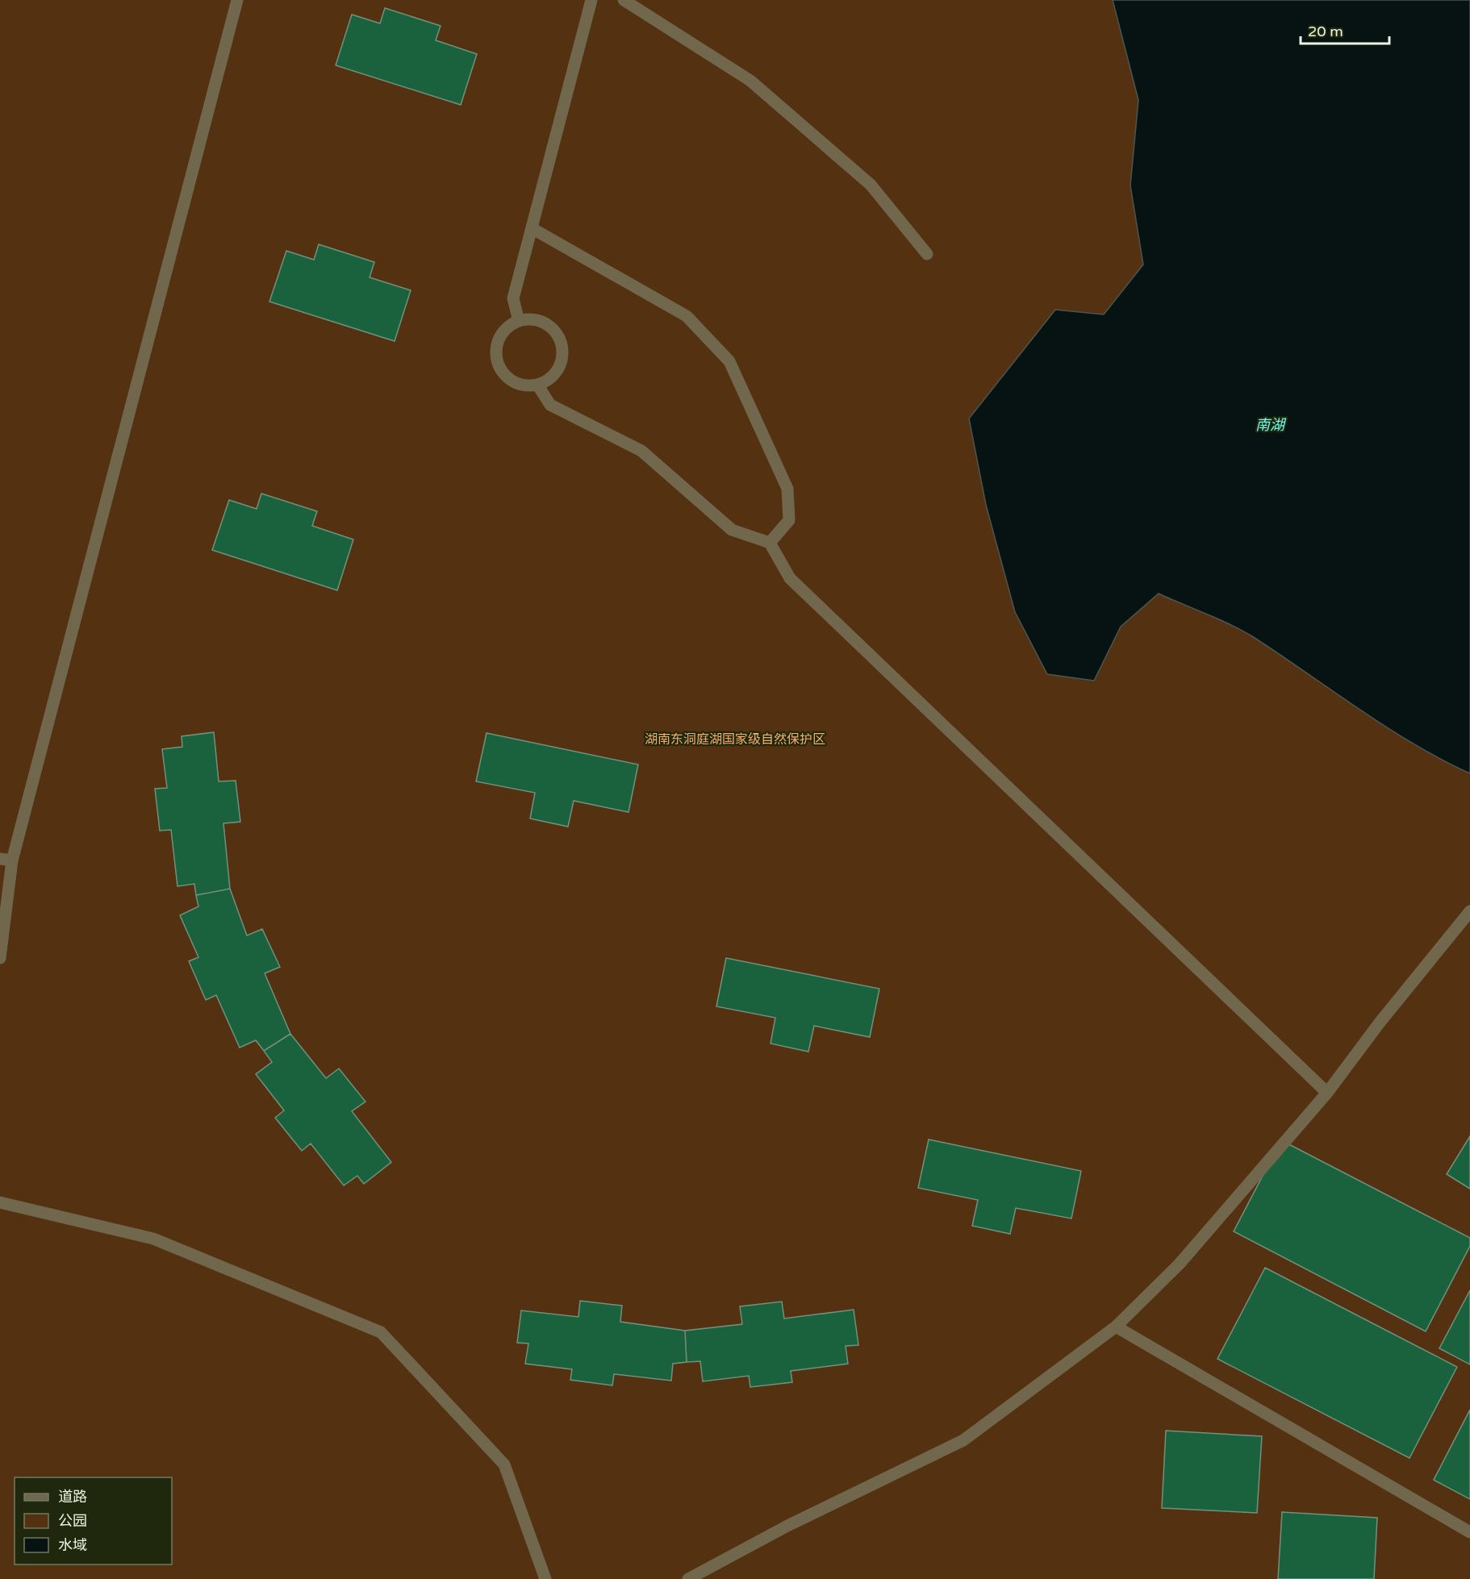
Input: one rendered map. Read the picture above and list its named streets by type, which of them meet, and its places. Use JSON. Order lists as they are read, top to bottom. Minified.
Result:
{"water":["南湖"],"parks":["湖南东洞庭湖国家级自然保护区"],"legend":["道路","公园","水域"],"scale_bar":"20 m"}
